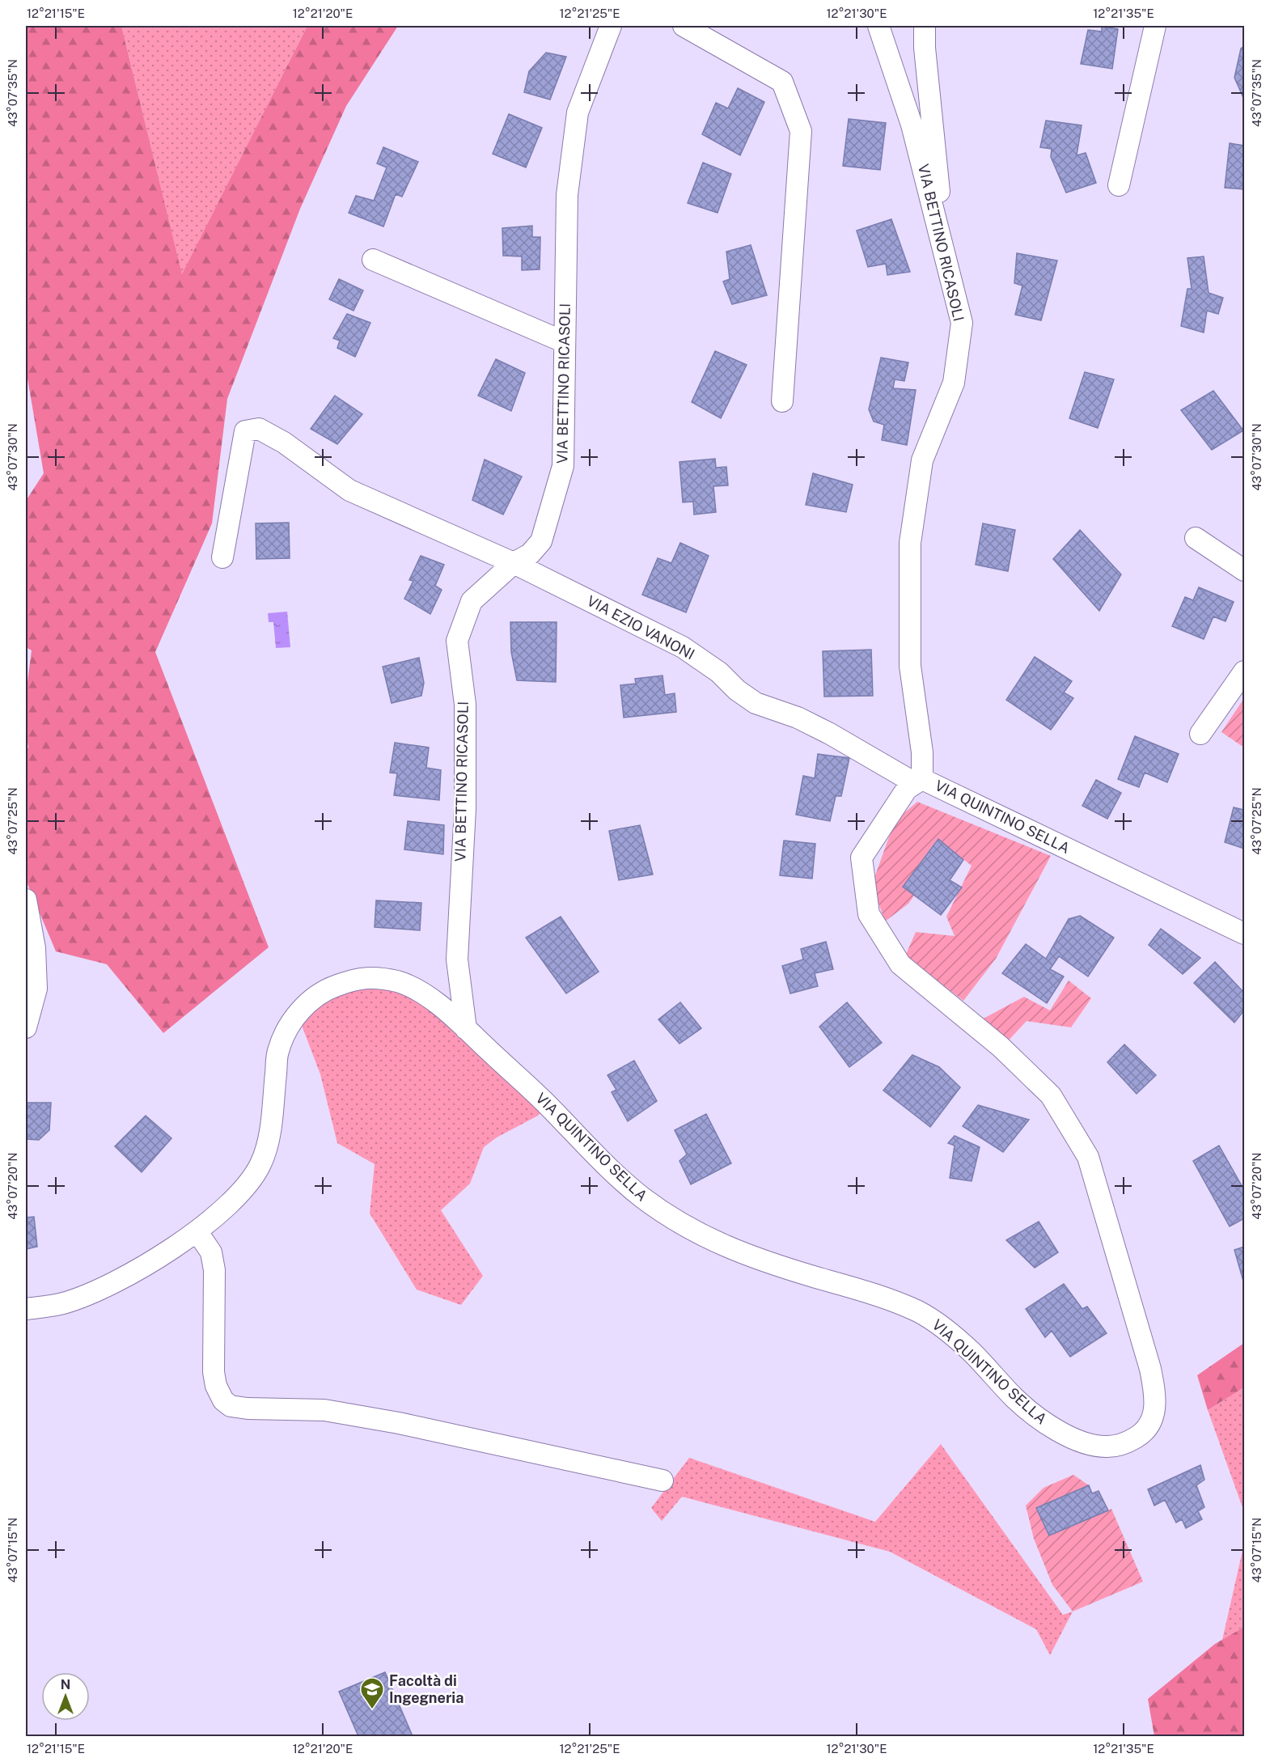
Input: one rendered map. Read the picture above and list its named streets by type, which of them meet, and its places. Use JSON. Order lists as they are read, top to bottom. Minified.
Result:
{"streets":{"street":["VIA BETTINO RICASOLI","VIA EZIO VANONI","VIA QUINTINO SELLA"]},"crossings":[["VIA BETTINO RICASOLI","VIA EZIO VANONI"],["VIA BETTINO RICASOLI","VIA QUINTINO SELLA"],["VIA EZIO VANONI","VIA QUINTINO SELLA"]],"places":{"school or university":["Facoltà di Ingegneria"]},"north":"top","coordinates":["12°21'15\"E","12°21'20\"E","12°21'25\"E","12°21'30\"E","12°21'35\"E","43°07'35\"N","43°07'30\"N","43°07'25\"N","43°07'20\"N","43°07'15\"N"]}
